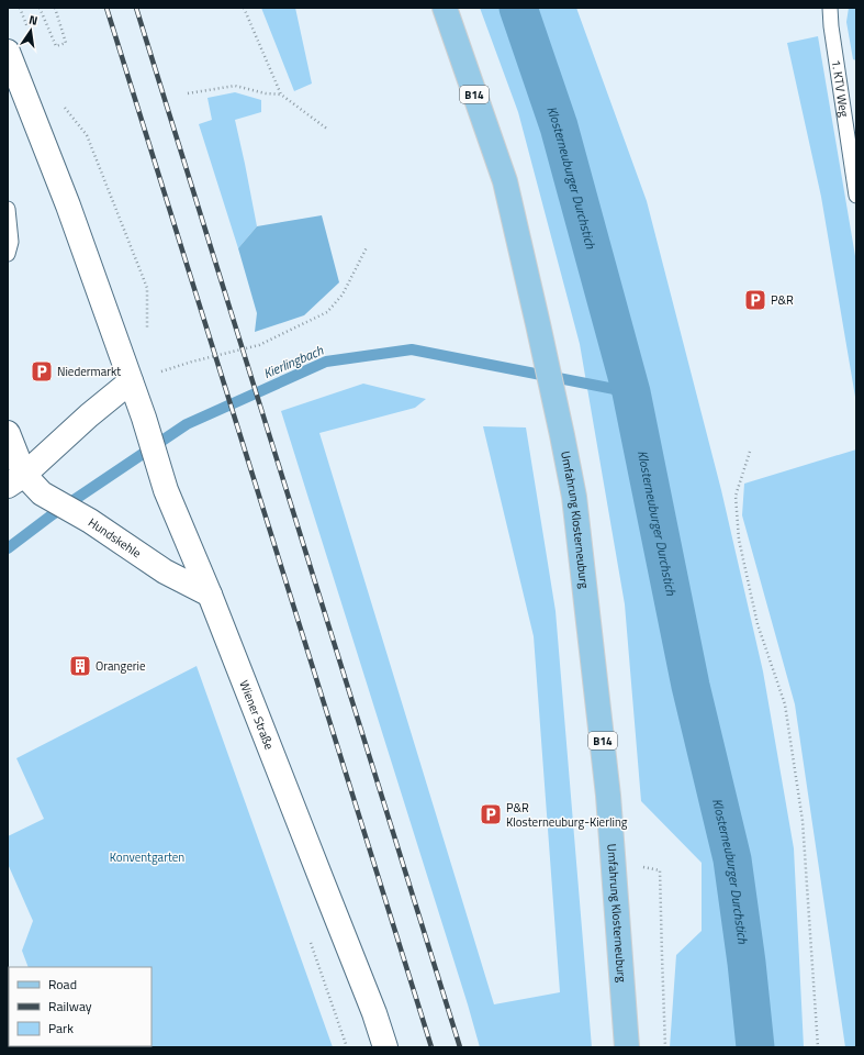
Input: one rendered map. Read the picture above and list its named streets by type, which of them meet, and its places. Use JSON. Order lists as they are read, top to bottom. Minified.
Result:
{"streets":{"main road":["B14","Umfahrung Klosterneuburg"],"street":["Hundskehle","Wiener Straße"],"lane":["1. KTV Weg"]},"crossings":[["Hundskehle","Wiener Straße"]],"water":["Klosterneuburger Durchstich","Kierlingbach"],"parks":["Konventgarten"],"places":{"parking":["P&R","Niedermarkt","P&R Klosterneuburg-Kierling"],"building":["Orangerie"]},"legend":["Road","Railway","Park"],"north":"top"}
